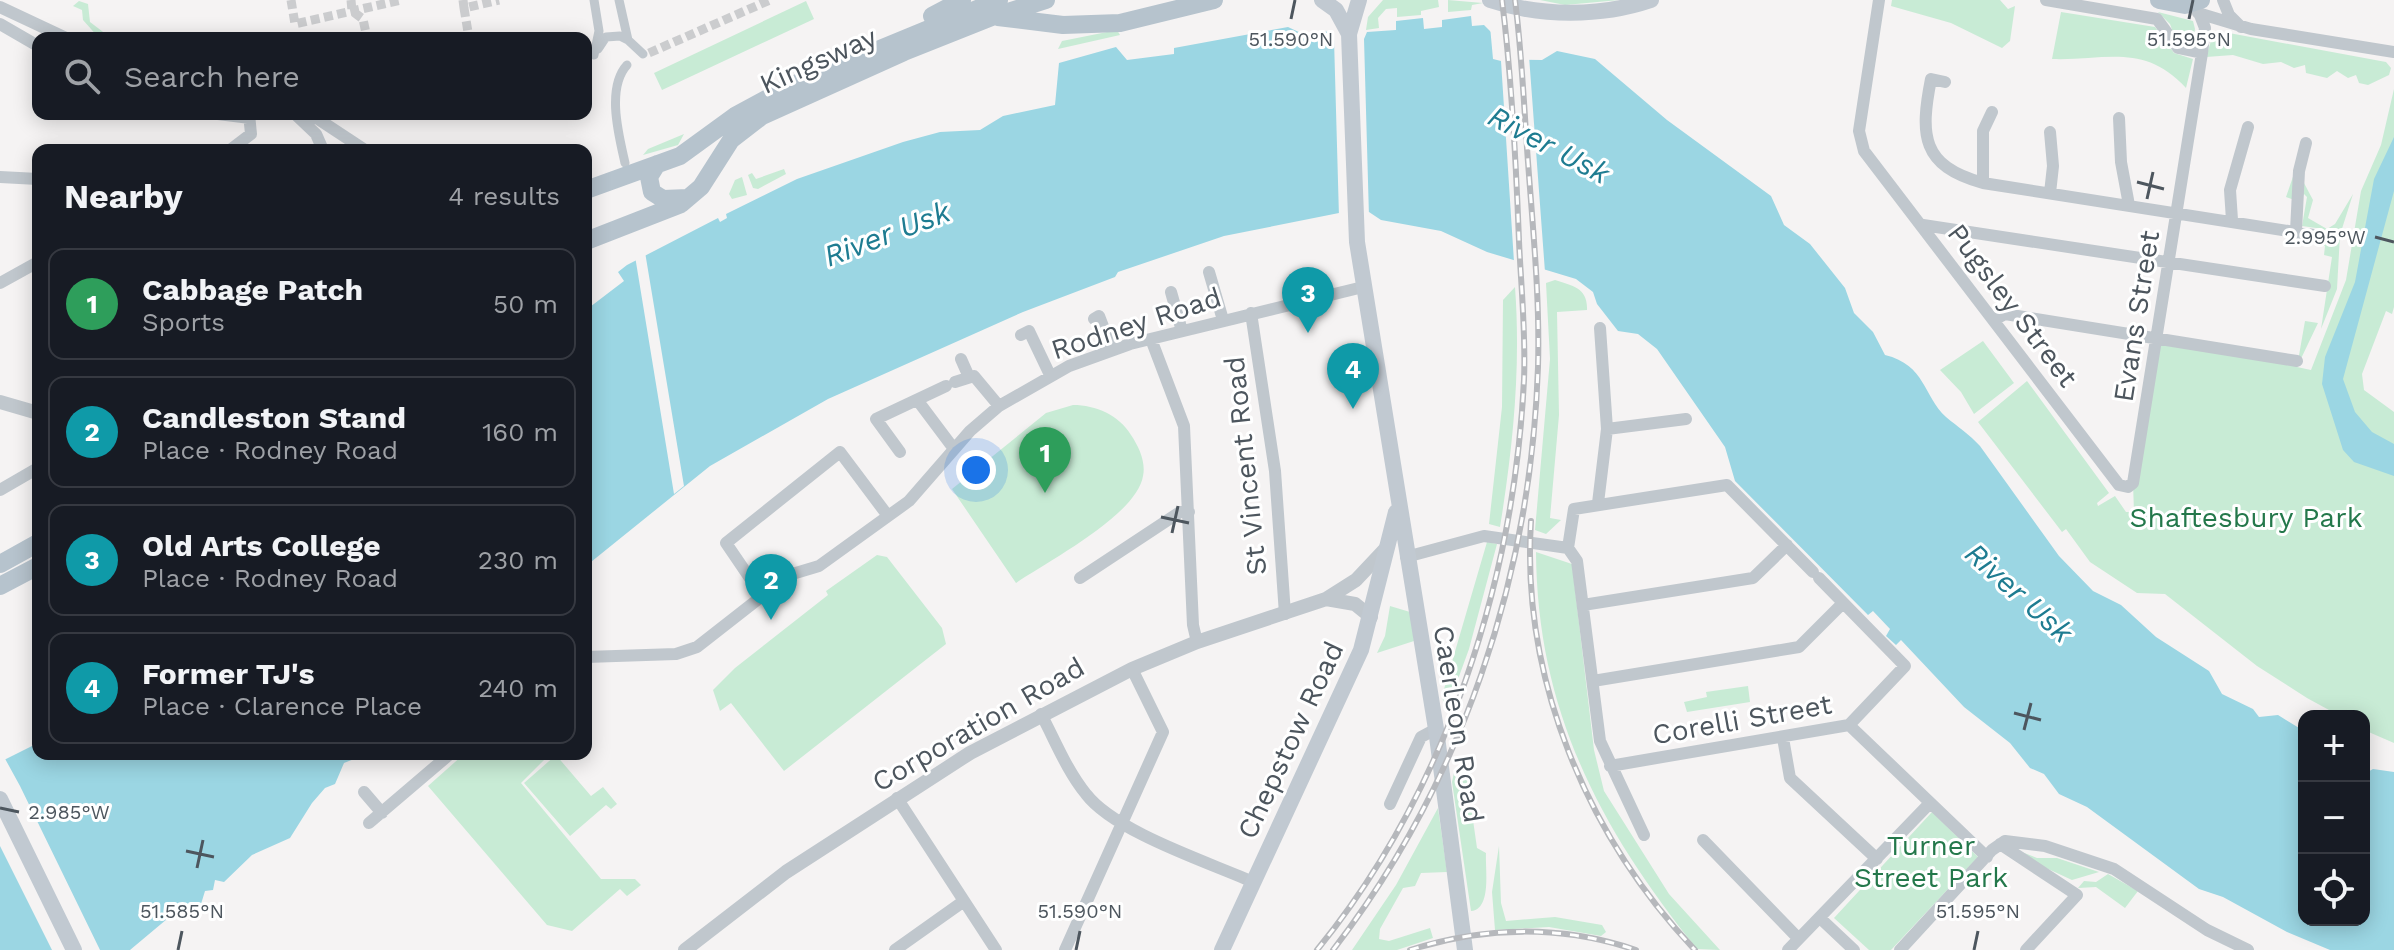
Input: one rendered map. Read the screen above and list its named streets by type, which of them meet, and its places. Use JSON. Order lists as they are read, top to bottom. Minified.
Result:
{"streets":{"main road":["Kingsway","Caerleon Road","Chepstow Road"],"street":["Pugsley Street","Evans Street","Rodney Road","St Vincent Road","Corelli Street","Corporation Road"]},"crossings":[["Pugsley Street","Evans Street"],["Rodney Road","St Vincent Road"],["Rodney Road","Caerleon Road"],["St Vincent Road","Corporation Road"],["Corporation Road","Chepstow Road"],["Caerleon Road","Chepstow Road"]],"water":["River Usk"],"parks":["Shaftesbury Park","Turner Street Park"],"page":{"search":"Search here","heading":["Nearby","4 results"],"list":[{"mark":"1","name":"Cabbage Patch","note":"Sports","value":"50 m"},{"mark":"2","name":"Candleston Stand","note":"Place · Rodney Road","value":"160 m"},{"mark":"3","name":"Old Arts College","note":"Place · Rodney Road","value":"230 m"},{"mark":"4","name":"Former TJ's","note":"Place · Clarence Place","value":"240 m"}],"pins":["3","4","1","2"],"map_buttons":["+","−"]},"coordinates":["51.590°N","51.595°N","2.995°W","2.985°W","51.585°N"]}
